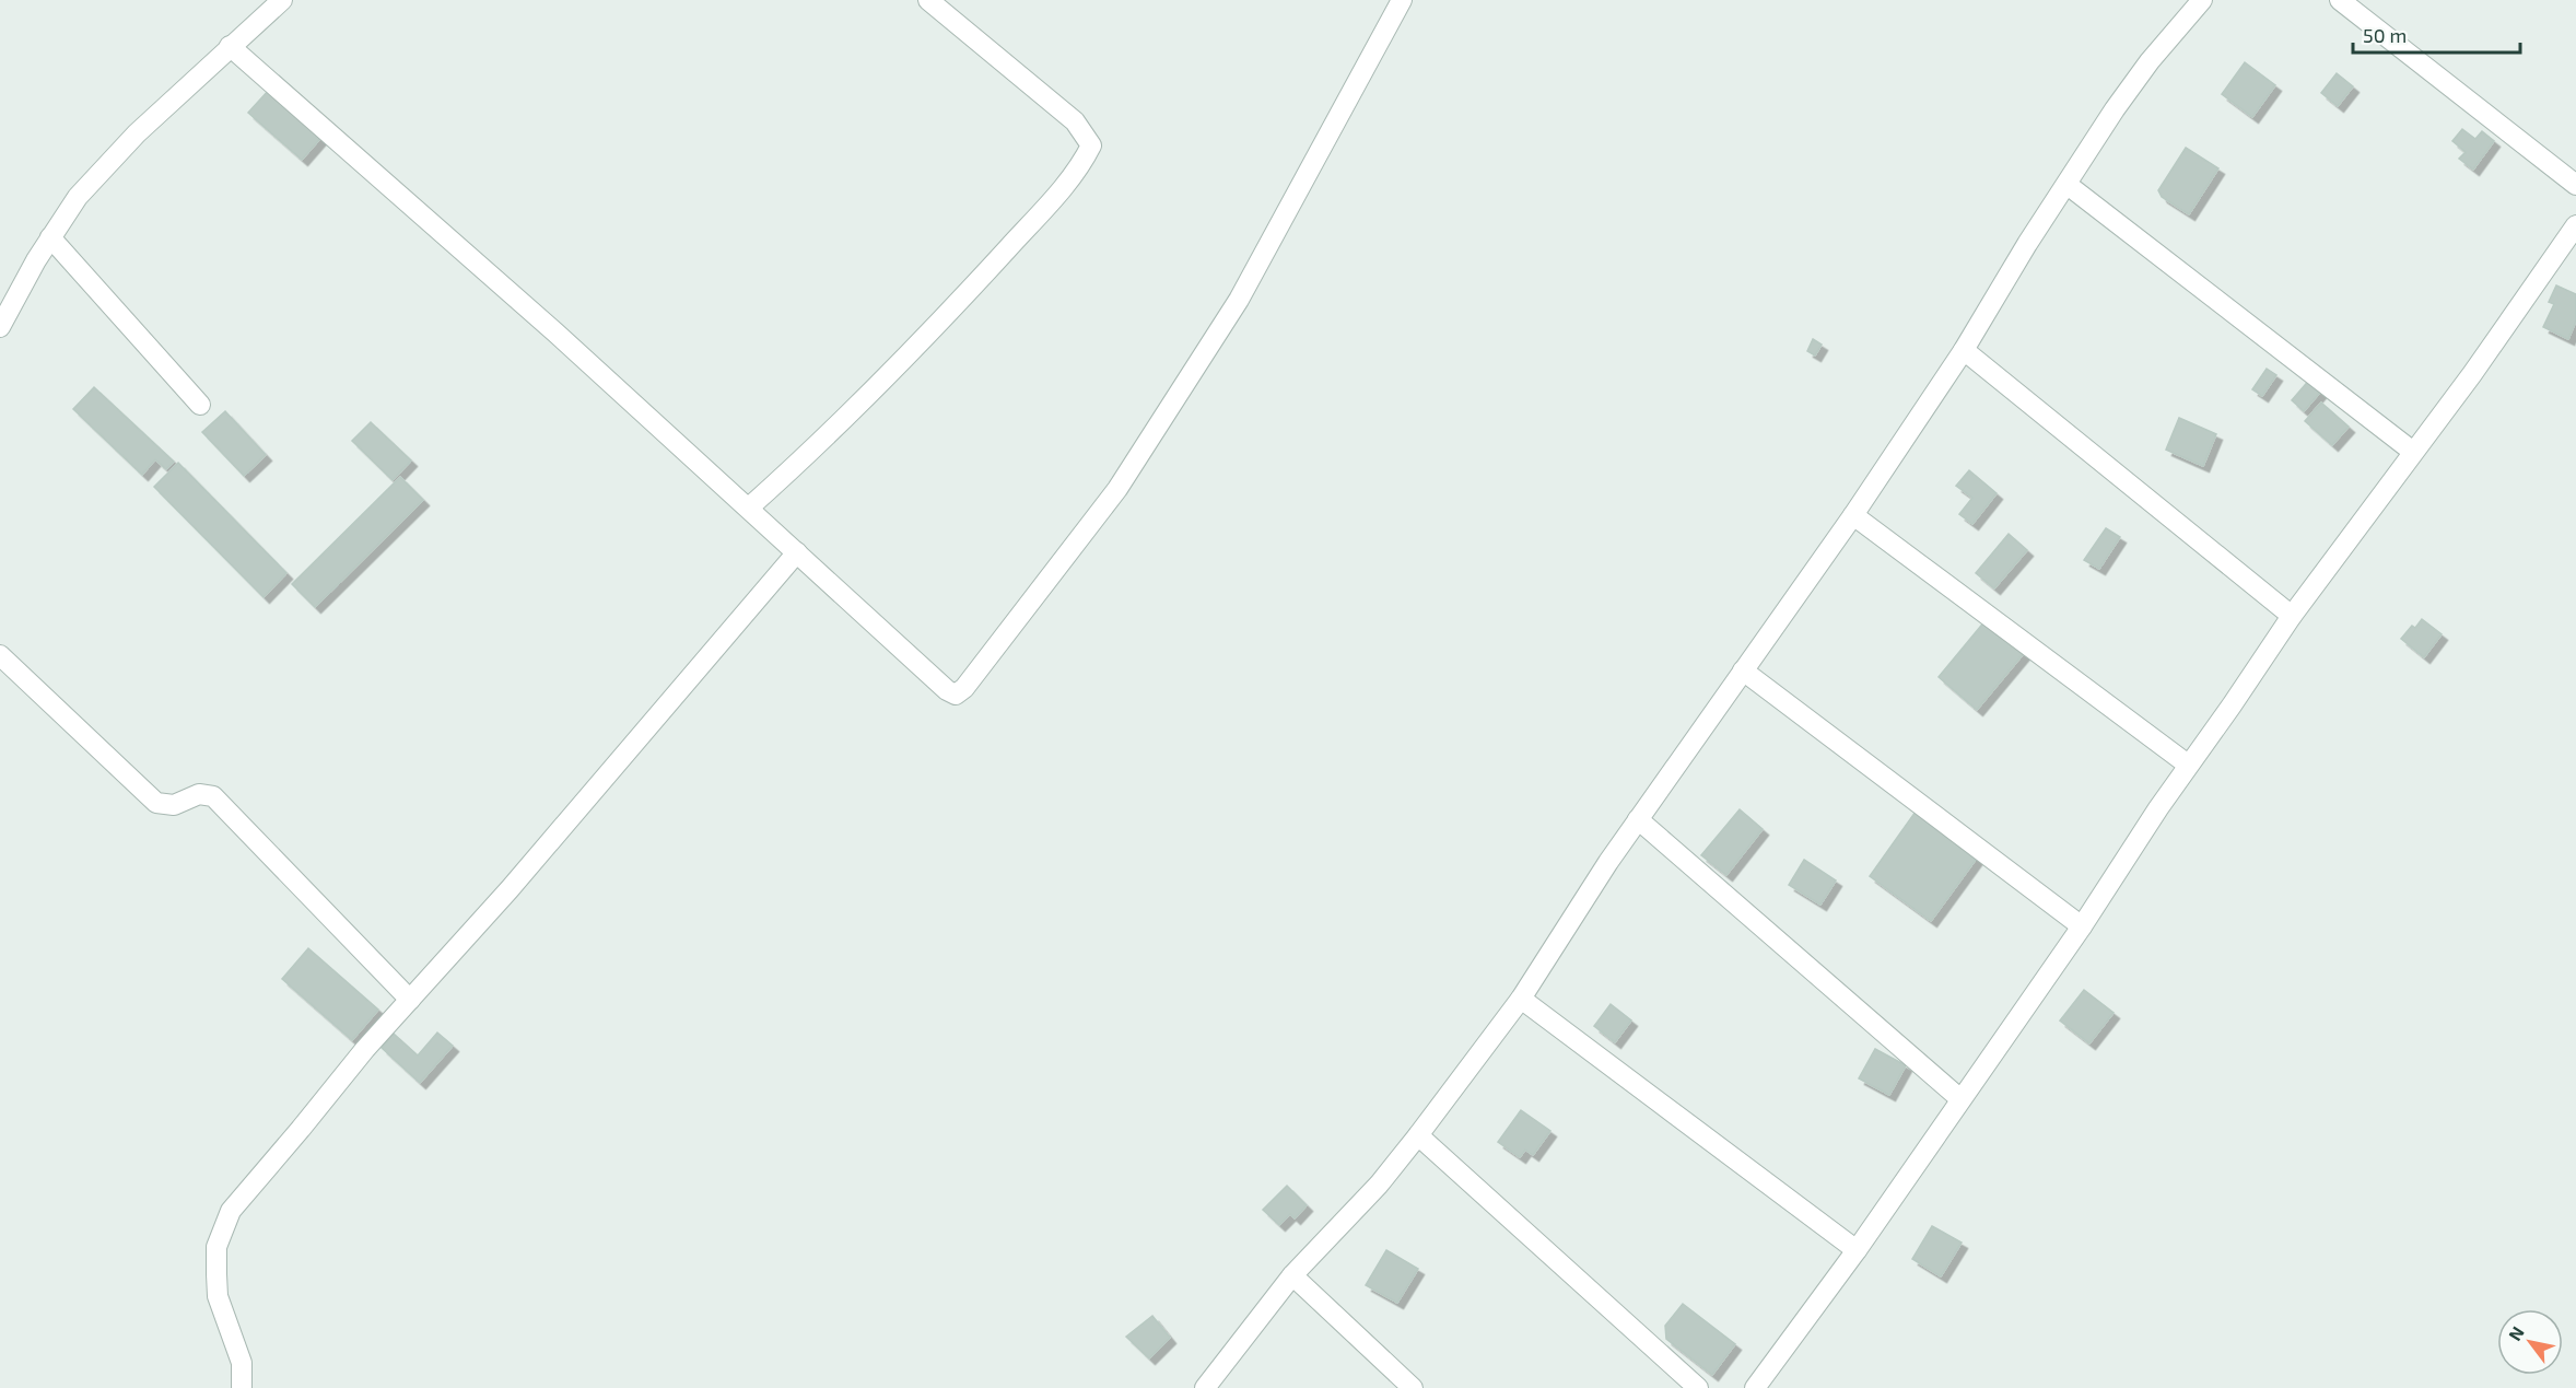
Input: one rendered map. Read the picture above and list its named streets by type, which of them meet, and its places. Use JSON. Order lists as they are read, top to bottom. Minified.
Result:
{"scale_bar":"50 m","north":"top left"}
